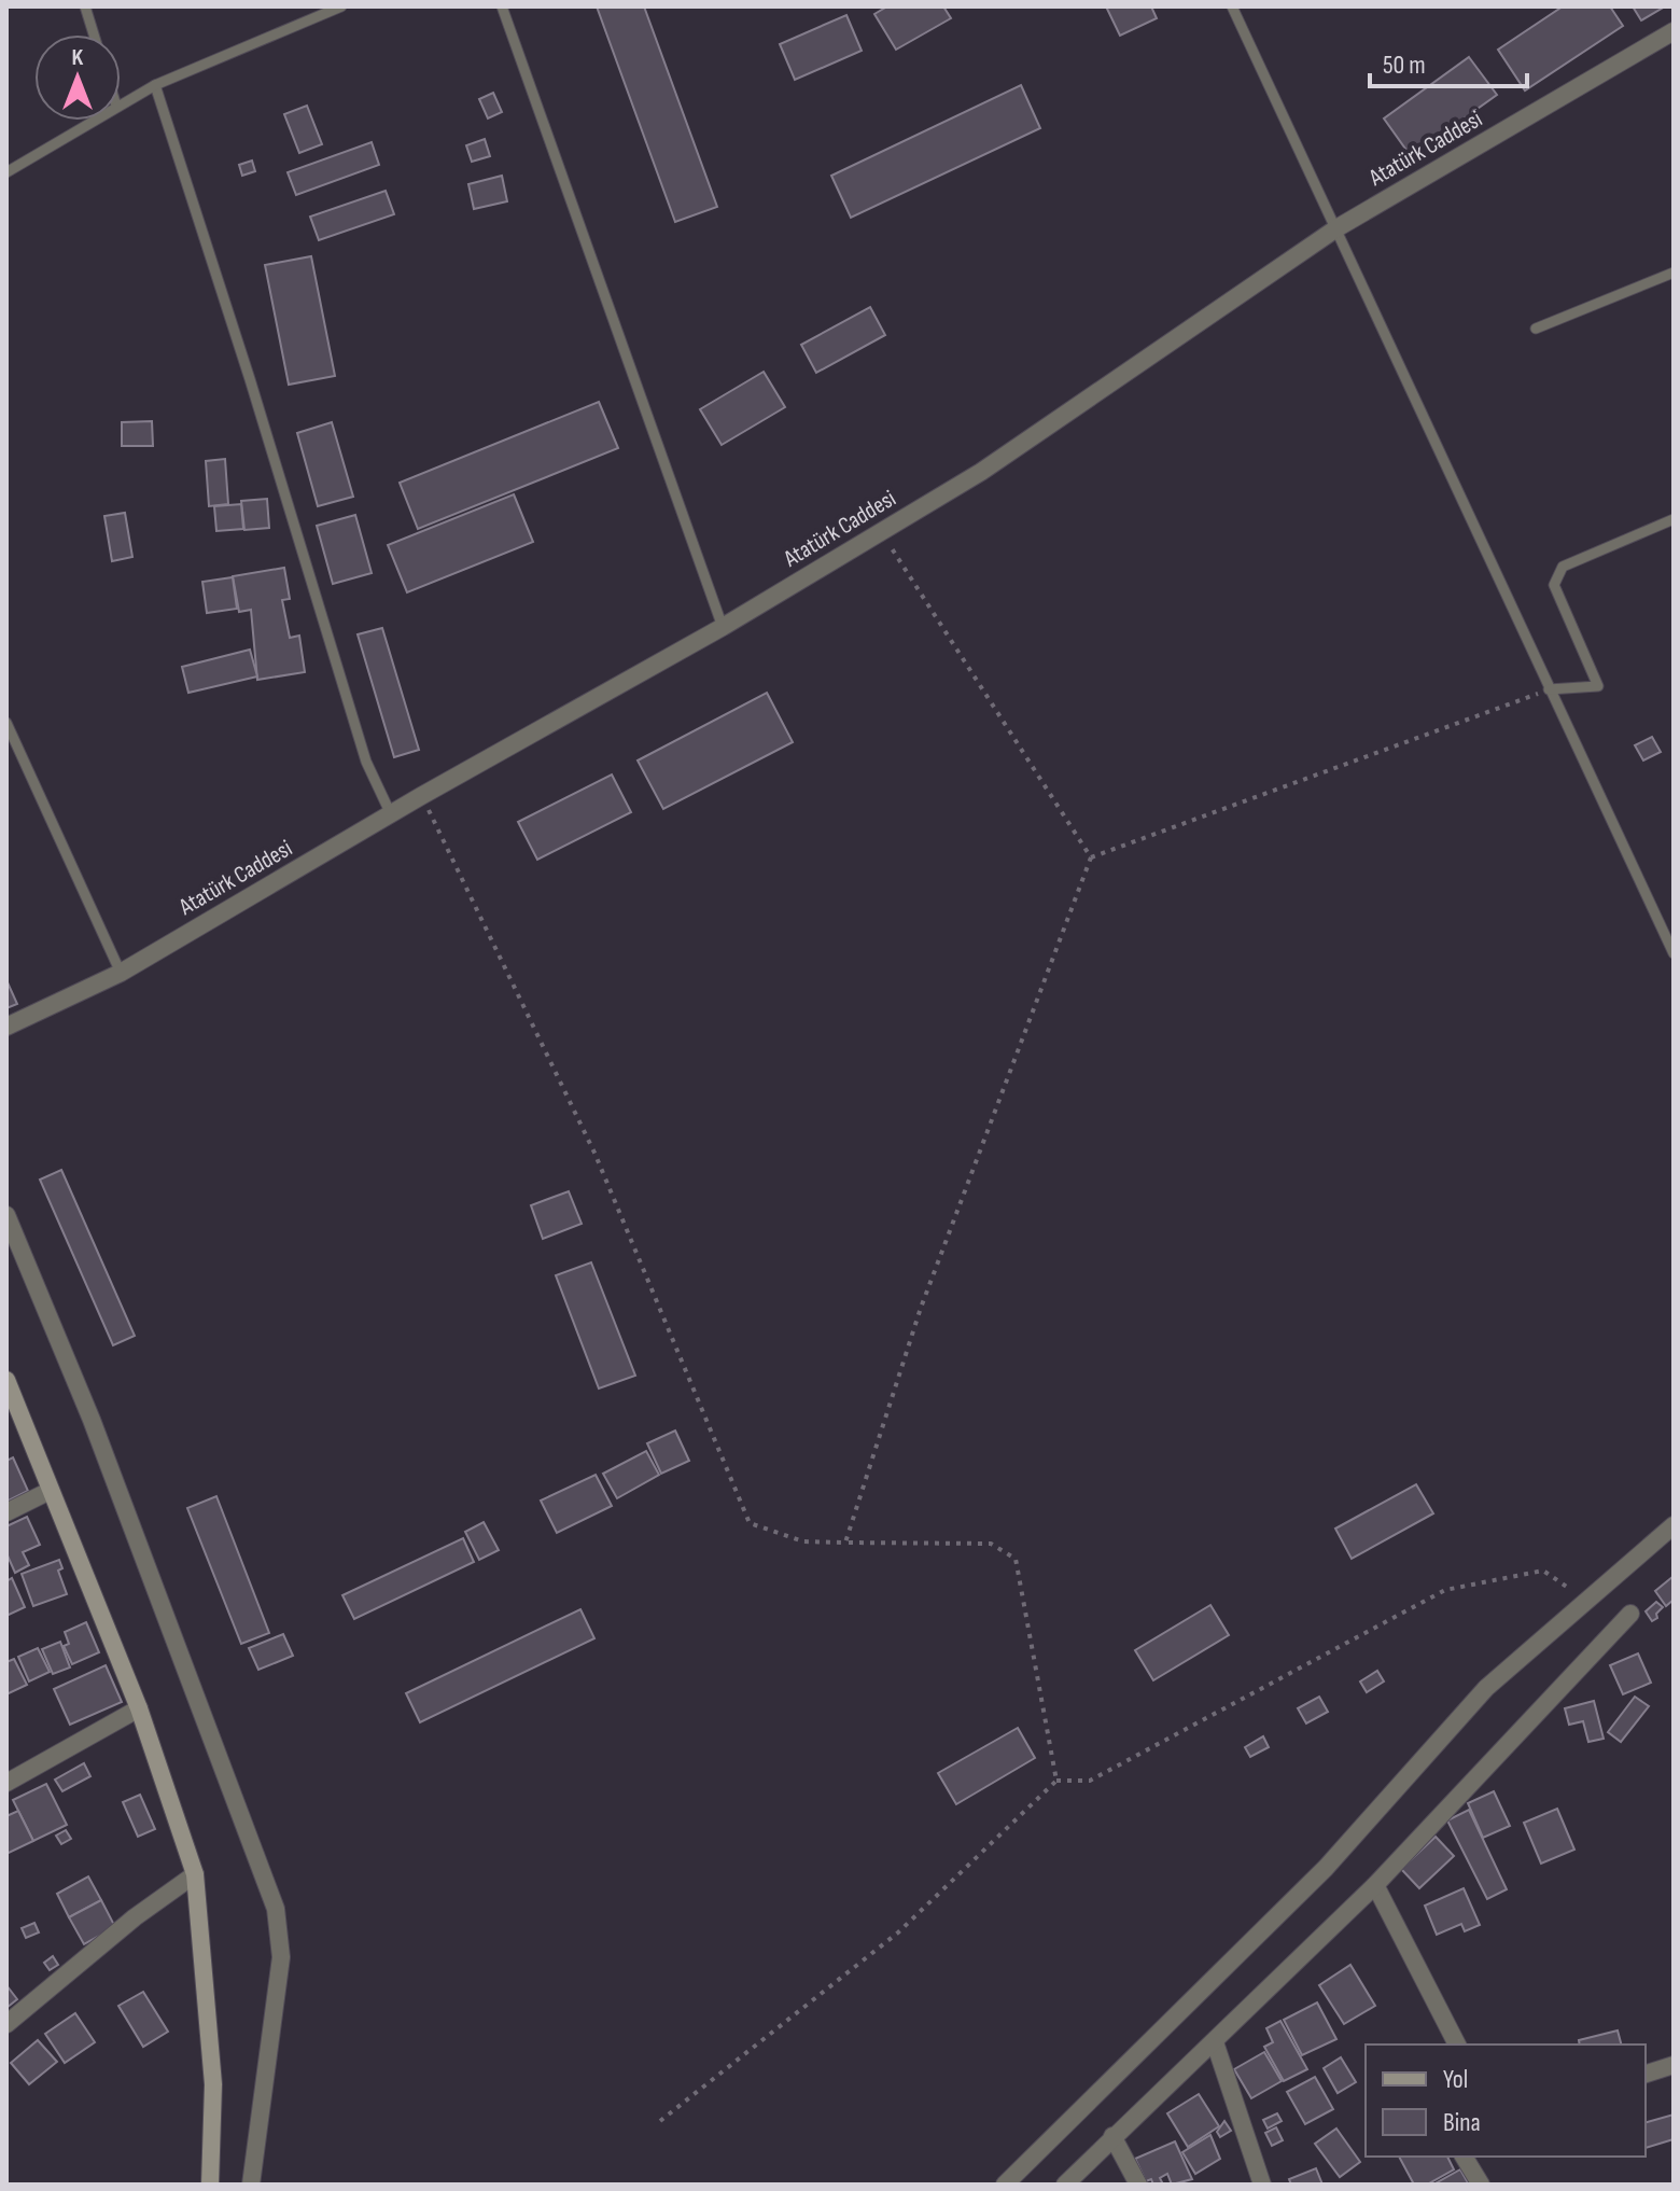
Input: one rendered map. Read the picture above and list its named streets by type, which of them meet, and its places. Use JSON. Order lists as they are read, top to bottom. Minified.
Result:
{"streets":{"street":["Atatürk Caddesi"]},"legend":["Yol","Bina"],"scale_bar":"50 m","north":"top"}
